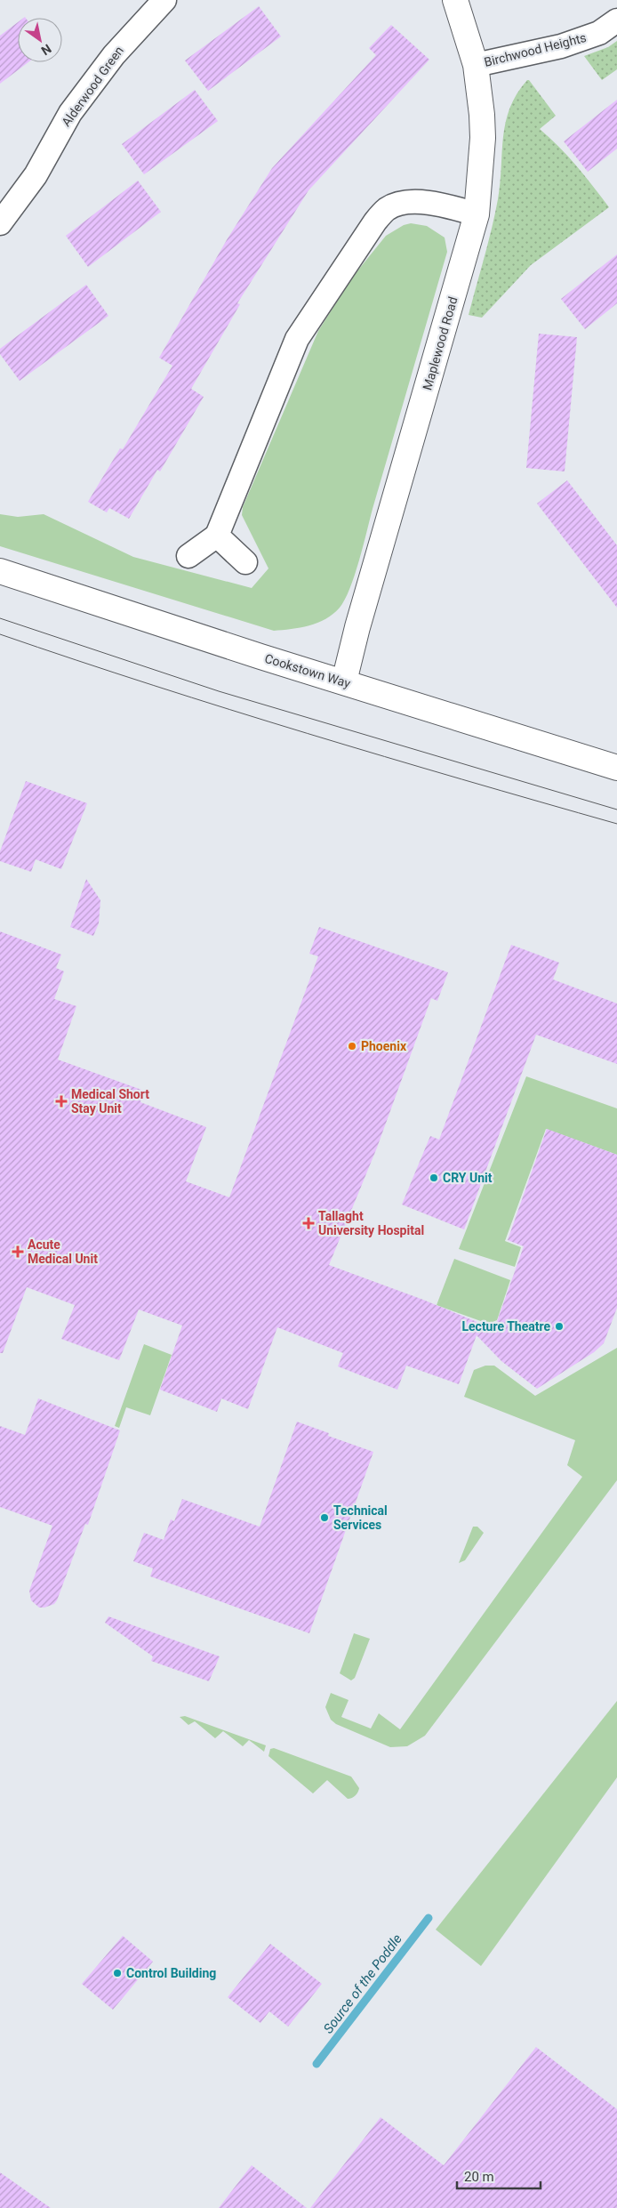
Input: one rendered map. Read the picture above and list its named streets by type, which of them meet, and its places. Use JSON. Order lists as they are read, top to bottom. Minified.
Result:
{"streets":{"street":["Birchwood Heights","Alderwood Green","Maplewood Road","Cookstown Way"]},"crossings":[["Birchwood Heights","Maplewood Road"],["Maplewood Road","Cookstown Way"]],"water":["Source of the Poddle"],"places":{"other":["Phoenix","CRY Unit","Lecture Theatre","Technical Services","Control Building"],"health":["Medical Short Stay Unit","Tallaght University Hospital","Acute Medical Unit"]},"scale_bar":"20 m","north":"bottom right"}
